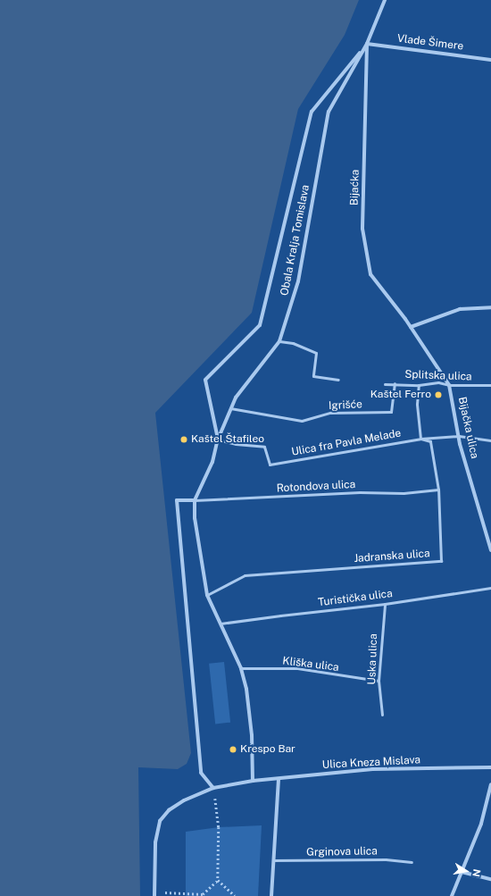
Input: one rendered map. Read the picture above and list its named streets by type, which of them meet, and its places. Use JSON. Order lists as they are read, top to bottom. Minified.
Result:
{"streets":{"street":["Vlade Šimere","Bijaćka","Obala Kralja Tomislava","Bijačka ulica","Ulica Kneza Mislava"],"lane":["Splitska ulica","Igrišće","Ulica fra Pavla Melade","Rotondova ulica","Jadranska ulica","Turistička ulica","Uska ulica","Kliška ulica","Grginova ulica"]},"crossings":[["Vlade Šimere","Bijaćka"],["Vlade Šimere","Obala Kralja Tomislava"],["Bijaćka","Obala Kralja Tomislava"],["Bijaćka","Bijačka ulica"],["Obala Kralja Tomislava","Igrišće"],["Obala Kralja Tomislava","Ulica fra Pavla Melade"],["Obala Kralja Tomislava","Rotondova ulica"],["Obala Kralja Tomislava","Jadranska ulica"],["Obala Kralja Tomislava","Turistička ulica"],["Obala Kralja Tomislava","Kliška ulica"],["Obala Kralja Tomislava","Ulica Kneza Mislava"],["Splitska ulica","Igrišće"],["Splitska ulica","Bijačka ulica"],["Bijačka ulica","Ulica fra Pavla Melade"],["Ulica fra Pavla Melade","Jadranska ulica"],["Rotondova ulica","Jadranska ulica"],["Turistička ulica","Uska ulica"],["Uska ulica","Kliška ulica"]],"places":["Kaštel Ferro","Kaštel Štafileo","Krespo Bar"],"north":"right"}
